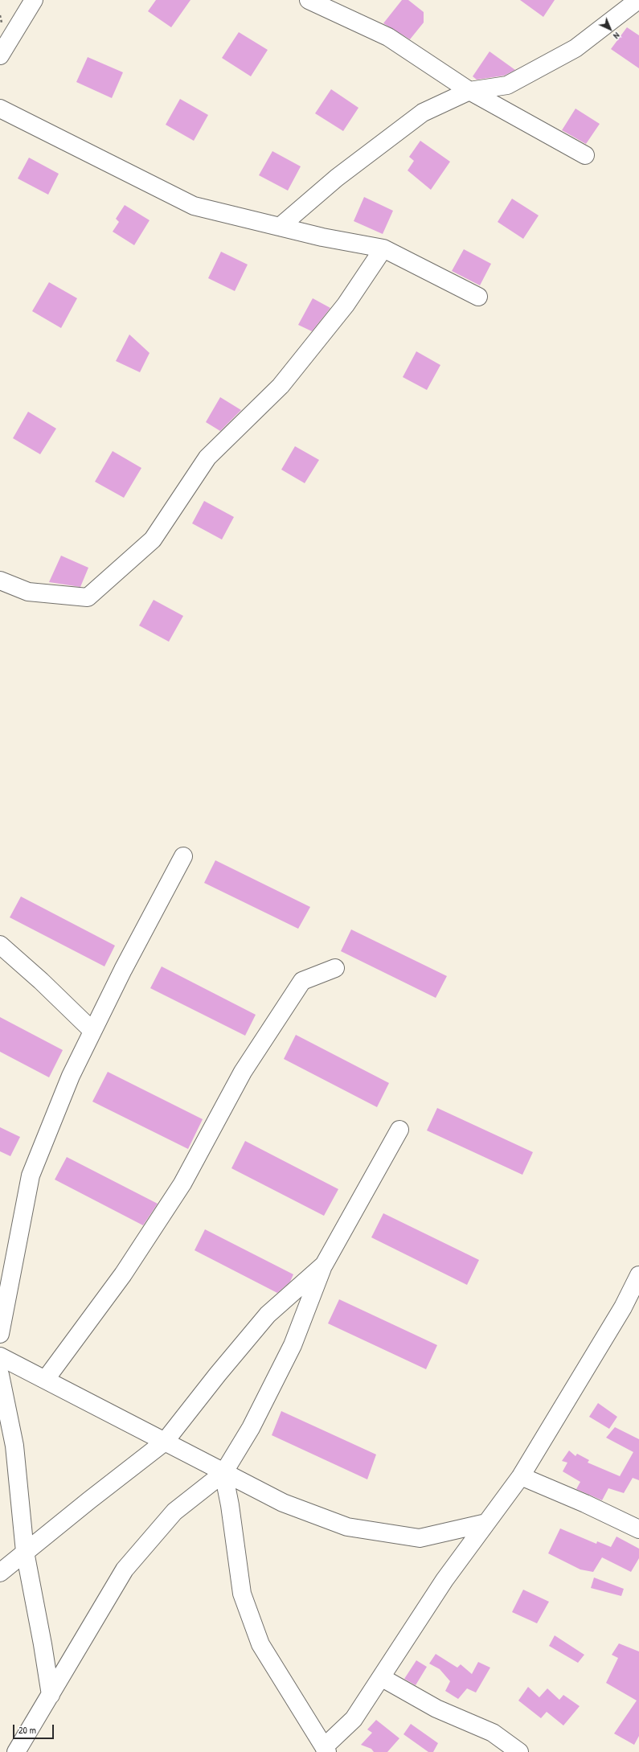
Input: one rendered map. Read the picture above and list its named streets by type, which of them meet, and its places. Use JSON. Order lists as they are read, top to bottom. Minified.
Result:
{"scale_bar":"20 m","north":"bottom right"}
